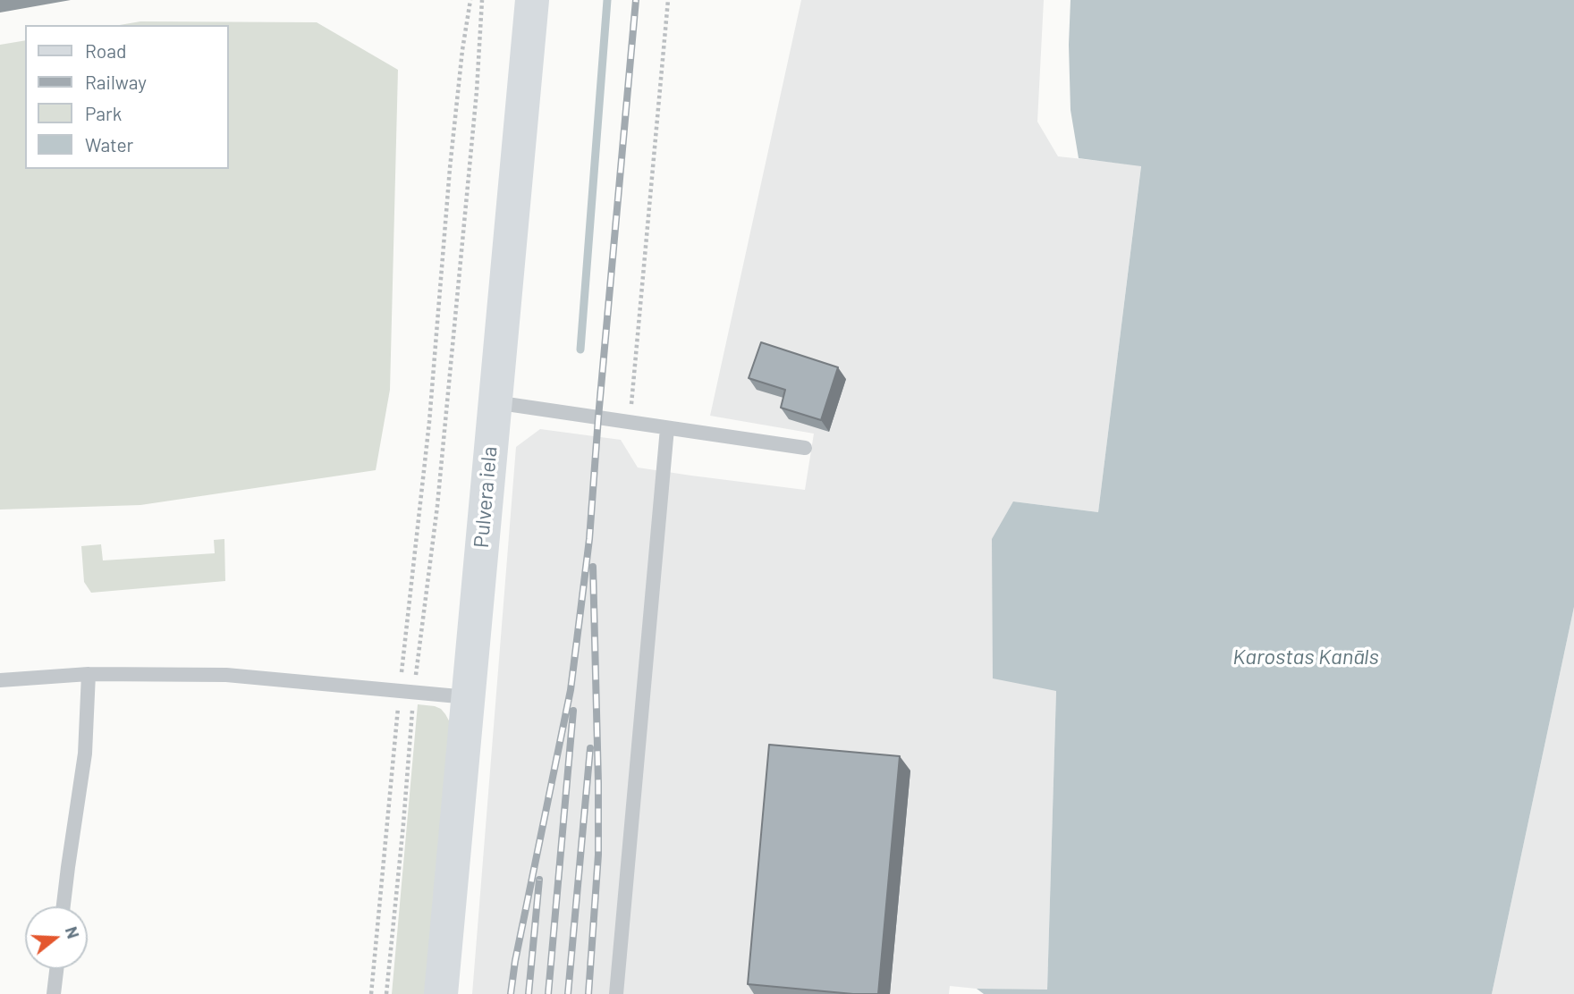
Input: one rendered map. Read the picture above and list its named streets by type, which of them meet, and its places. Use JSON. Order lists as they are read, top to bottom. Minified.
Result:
{"streets":{"main road":["Pulvera iela"]},"water":["Karostas Kanāls"],"legend":["Road","Railway","Park","Water"],"north":"right"}
